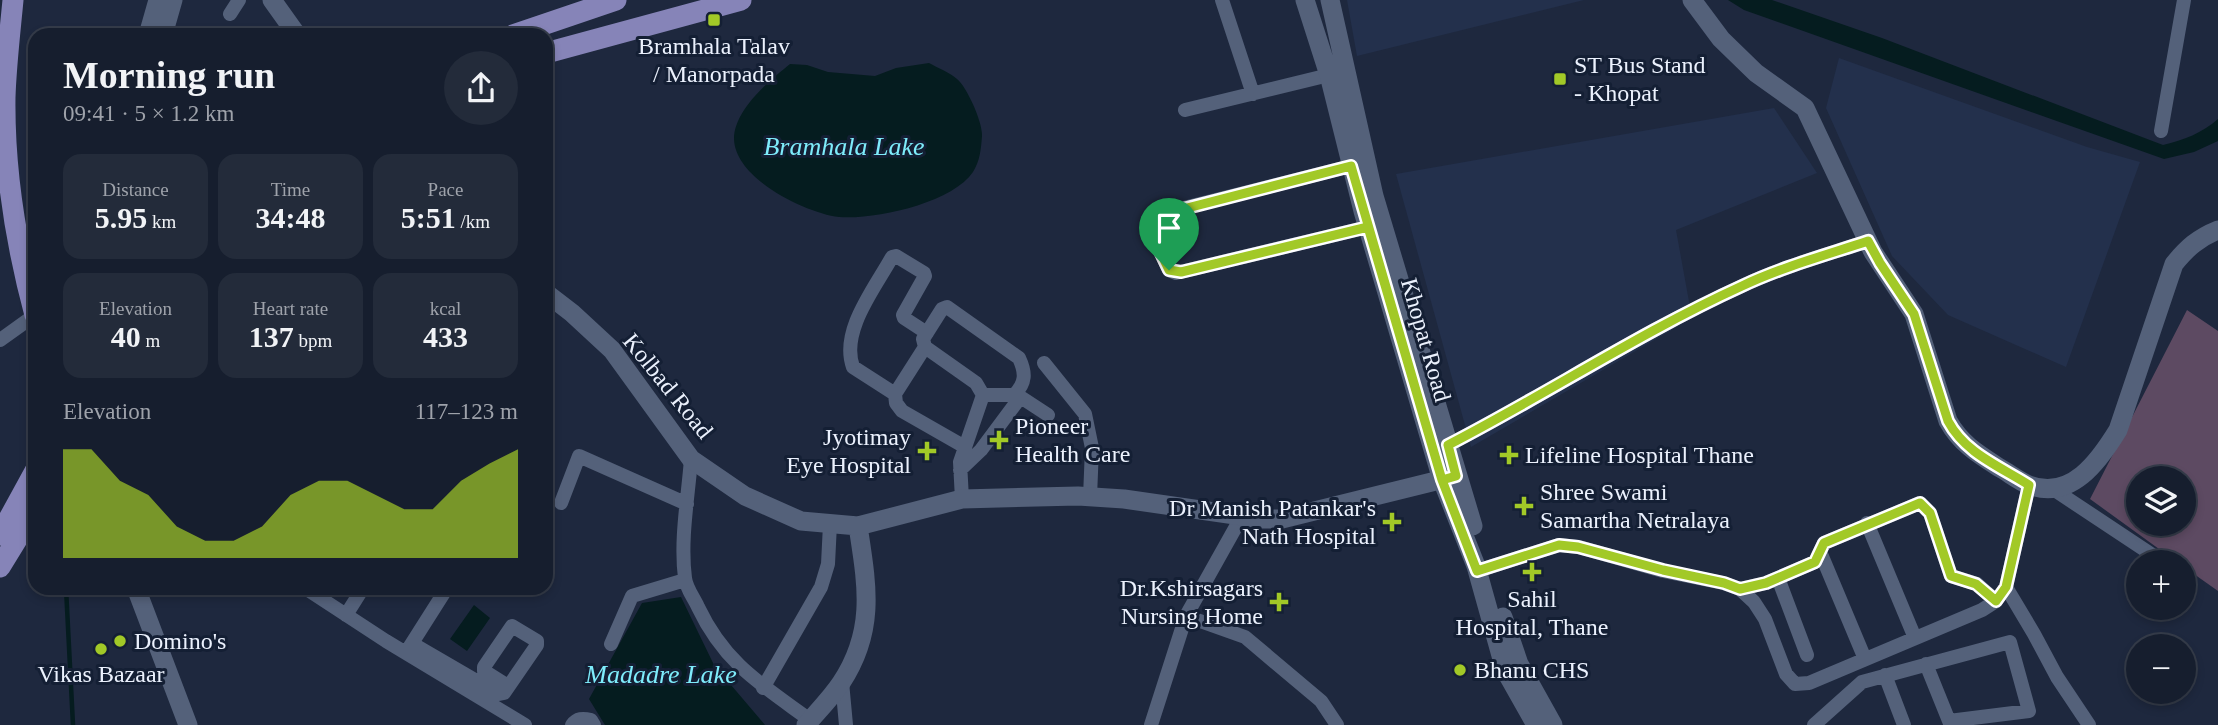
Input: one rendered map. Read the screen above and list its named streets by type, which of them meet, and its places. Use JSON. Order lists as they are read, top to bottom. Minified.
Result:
{"streets":{"street":["Khopat Road","Kolbad Road"]},"crossings":[["Khopat Road","Kolbad Road"]],"water":["Bramhala Lake","Madadre Lake"],"places":{"transit":["Bramhala Talav / Manorpada","ST Bus Stand - Khopat"],"health":["Pioneer Health Care","Jyotimay Eye Hospital","Lifeline Hospital Thane","Shree Swami Samartha Netralaya","Dr Manish Patankar's Nath Hospital","Sahil Hospital, Thane","Dr.Kshirsagars Nursing Home"],"other":["Domino's","Vikas Bazaar","Bhanu CHS"]},"page":{"heading":["Morning run","09:41 · 5 × 1.2 km"],"stats":[["Distance","5.95 km"],["Time","34:48"],["Pace","5:51 /km"],["Elevation","40 m"],["Heart rate","137 bpm"],["kcal","433"]],"chart":["Elevation","117–123 m"],"map_buttons":["+","−"]}}
